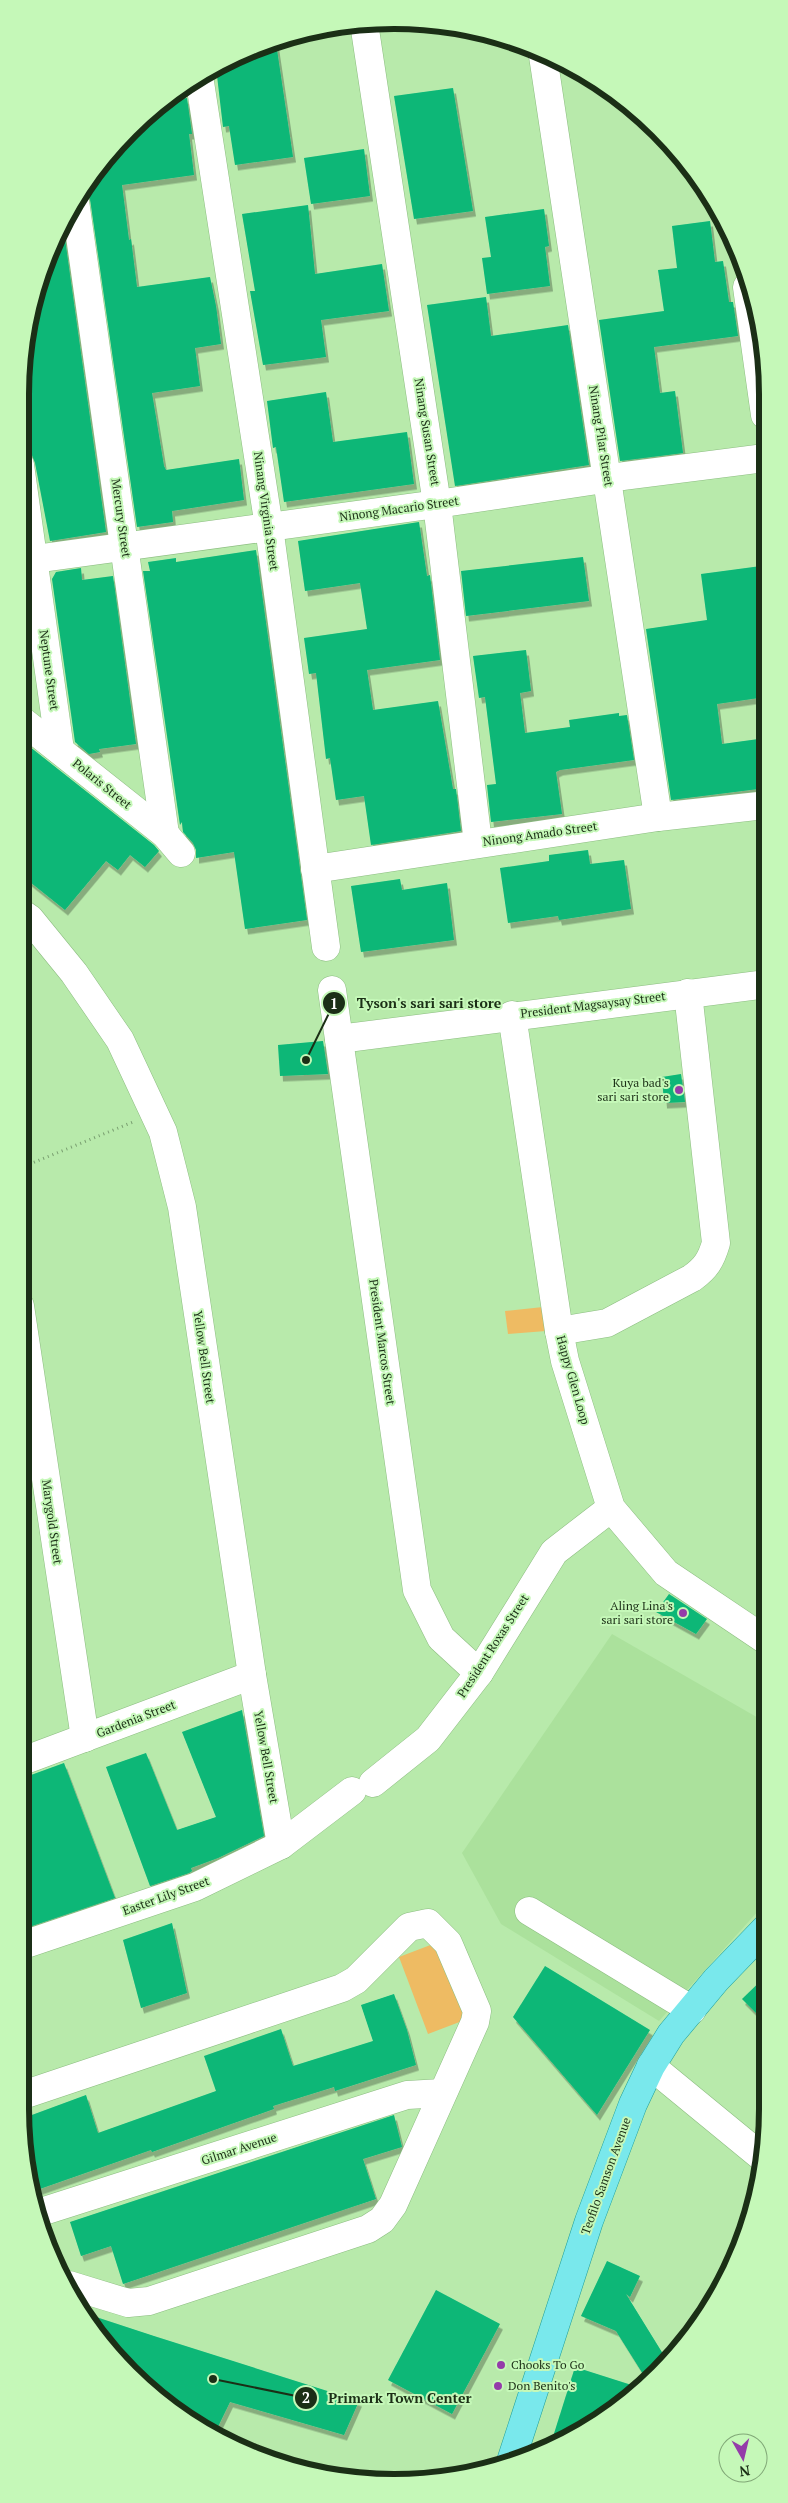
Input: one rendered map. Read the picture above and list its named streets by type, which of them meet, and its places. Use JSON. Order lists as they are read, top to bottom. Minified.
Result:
{"streets":{"main road":["Teofilo Samson Avenue"],"street":["Ninang Susan Street","Ninang Pilar Street","Ninong Macario Street","Ninang Virginia Street","Mercury Street","Neptune Street","Polaris Street","Ninong Amado Street","President Magsaysay Street","President Marcos Street","Yellow Bell Street","Happy Glen Loop","Marygold Street","President Roxas Street","Gardenia Street","Easter Lily Street","Gilmar Avenue"]},"crossings":[["Ninang Susan Street","Ninong Macario Street"],["Ninang Susan Street","Ninong Amado Street"],["Ninang Pilar Street","Ninong Macario Street"],["Ninang Pilar Street","Ninong Amado Street"],["Ninong Macario Street","Ninang Virginia Street"],["Ninong Macario Street","Mercury Street"],["Ninang Virginia Street","Ninong Amado Street"],["Mercury Street","Polaris Street"],["Neptune Street","Polaris Street"],["President Magsaysay Street","President Marcos Street"],["President Magsaysay Street","Happy Glen Loop"],["President Marcos Street","President Roxas Street"],["Yellow Bell Street","Gardenia Street"],["Yellow Bell Street","Easter Lily Street"],["Happy Glen Loop","President Roxas Street"],["Marygold Street","Gardenia Street"],["President Roxas Street","Easter Lily Street"]],"places":["Tyson's sari sari store","Kuya bad's sari sari store","Aling Lina's sari sari store","Chooks To Go","Primark Town Center","Don Benito's"],"north":"bottom"}
